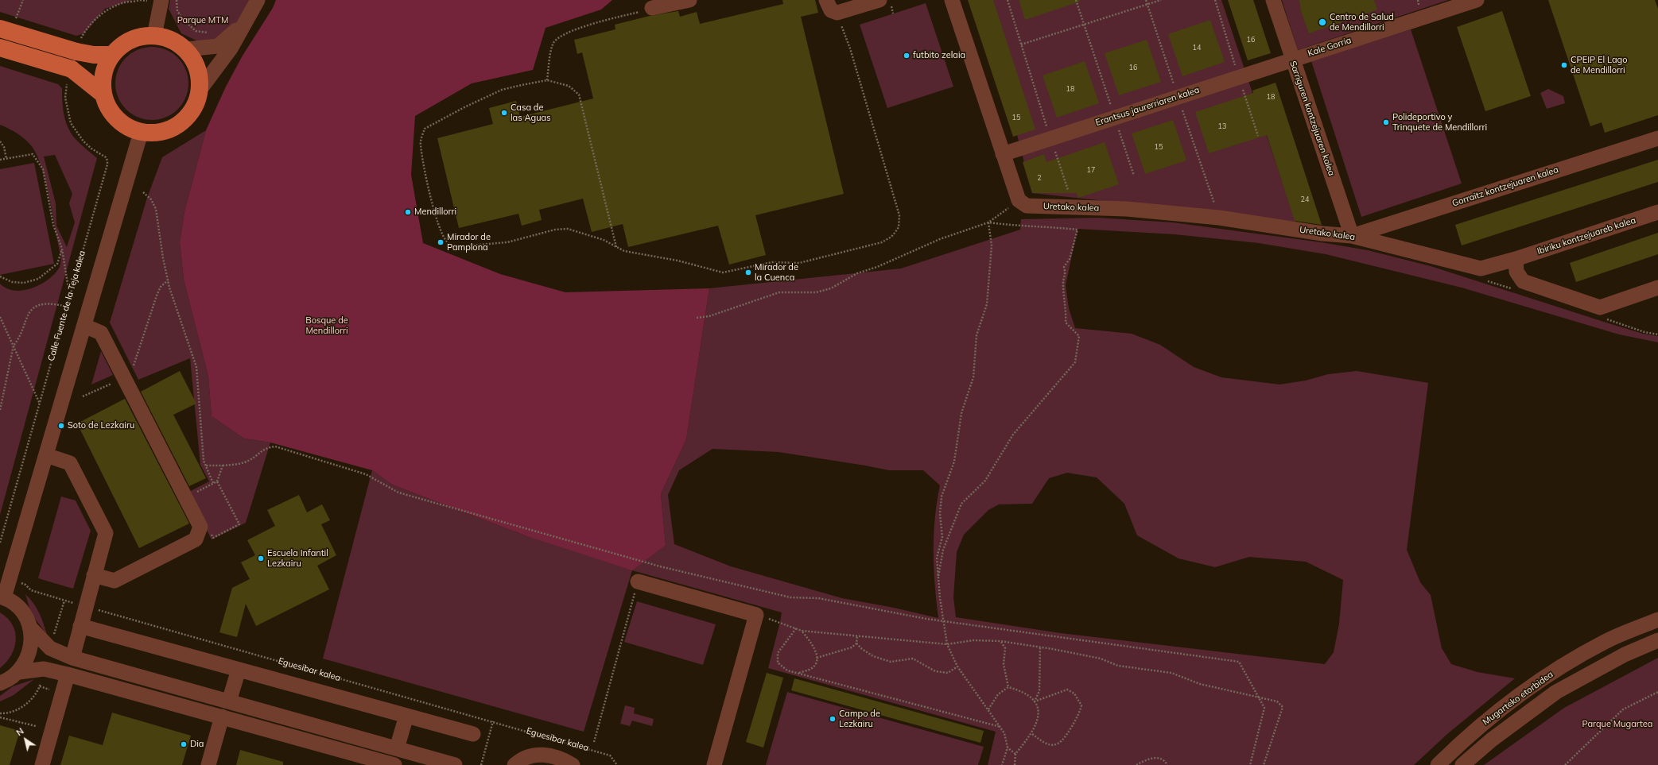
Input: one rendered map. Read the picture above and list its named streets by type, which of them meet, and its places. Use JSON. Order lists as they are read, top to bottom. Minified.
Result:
{"streets":{"street":["Kale Gorria","Erantsus jaurerriaren kalea","Sarriguren kontzejuaren kalea","Gorraitz kontzejuaren kalea","Uretako kalea","Ibiriku kontzejuareb kalea","Mugarteko etorbidea"],"path":["Calle Fuente de la Teja kalea","Eguesibar kalea"]},"crossings":[["Kale Gorria","Erantsus jaurerriaren kalea"],["Kale Gorria","Sarriguren kontzejuaren kalea"],["Erantsus jaurerriaren kalea","Sarriguren kontzejuaren kalea"],["Sarriguren kontzejuaren kalea","Gorraitz kontzejuaren kalea"],["Sarriguren kontzejuaren kalea","Uretako kalea"],["Gorraitz kontzejuaren kalea","Uretako kalea"],["Uretako kalea","Ibiriku kontzejuareb kalea"]],"parks":["Parque MTM","Bosque de Mendillorri","Parque Mugartea"],"places":["Centro de Salud de Mendillorri","futbito zelaia","CPEIP El Lago de Mendillorri","Casa de las Aguas","Polideportivo y Trinquete de Mendillorri","Mendillorri","Mirador de Pamplona","Mirador de la Cuenca","Soto de Lezkairu","Escuela Infantil Lezkairu","Campo de Lezkairu","Dia"],"house_numbers":["16","14","16","18","18","15","13","15","17","2","24"],"north":"top left"}
